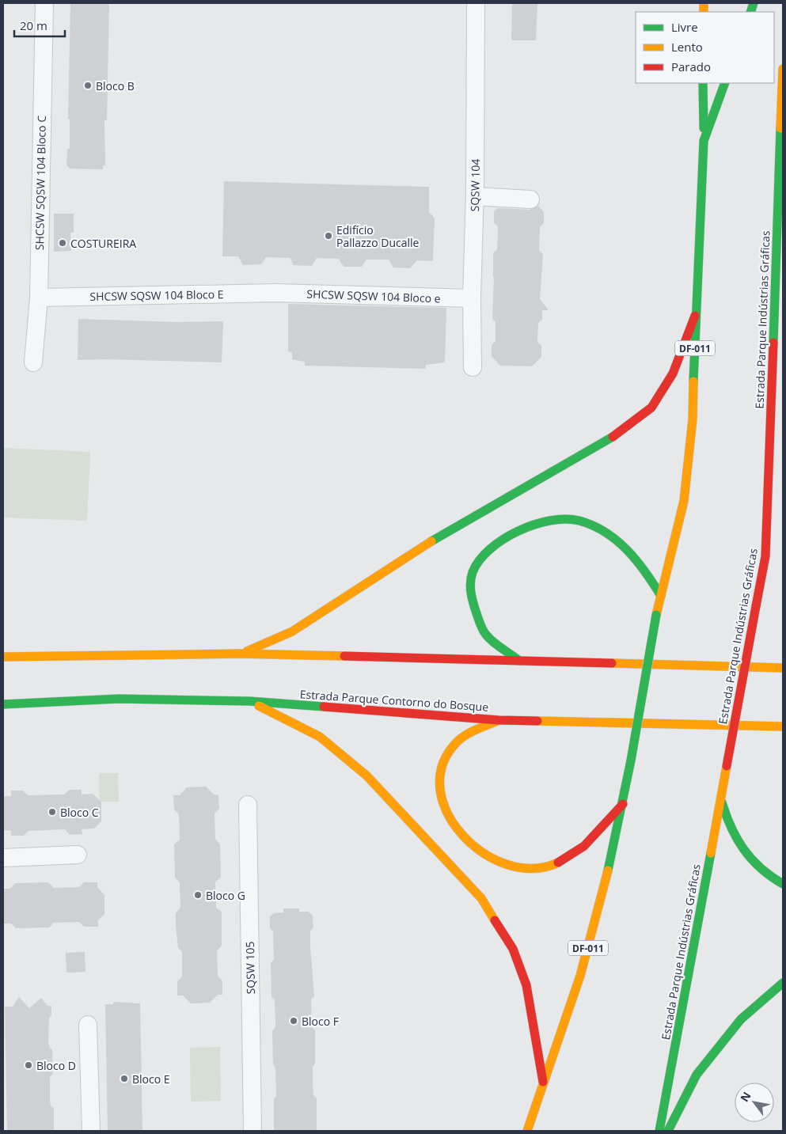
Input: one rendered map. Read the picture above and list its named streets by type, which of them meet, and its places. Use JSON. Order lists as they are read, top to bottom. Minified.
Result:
{"streets":{"main road":["Estrada Parque Indústrias Gráficas","DF-011","Estrada Parque Contorno do Bosque"],"street":["SHCSW SQSW 104 Bloco C","SQSW 104","SHCSW SQSW 104 Bloco E","SHCSW SQSW 104 Bloco e","SQSW 105"]},"crossings":[["SHCSW SQSW 104 Bloco C","SHCSW SQSW 104 Bloco E"],["SQSW 104","SHCSW SQSW 104 Bloco e"],["SHCSW SQSW 104 Bloco E","SHCSW SQSW 104 Bloco e"]],"places":["Bloco B","Edifício Pallazzo Ducalle","COSTUREIRA","Bloco C","Bloco G","Bloco F","Bloco D","Bloco E"],"legend":["Livre","Lento","Parado"],"scale_bar":"20 m","north":"top left"}
